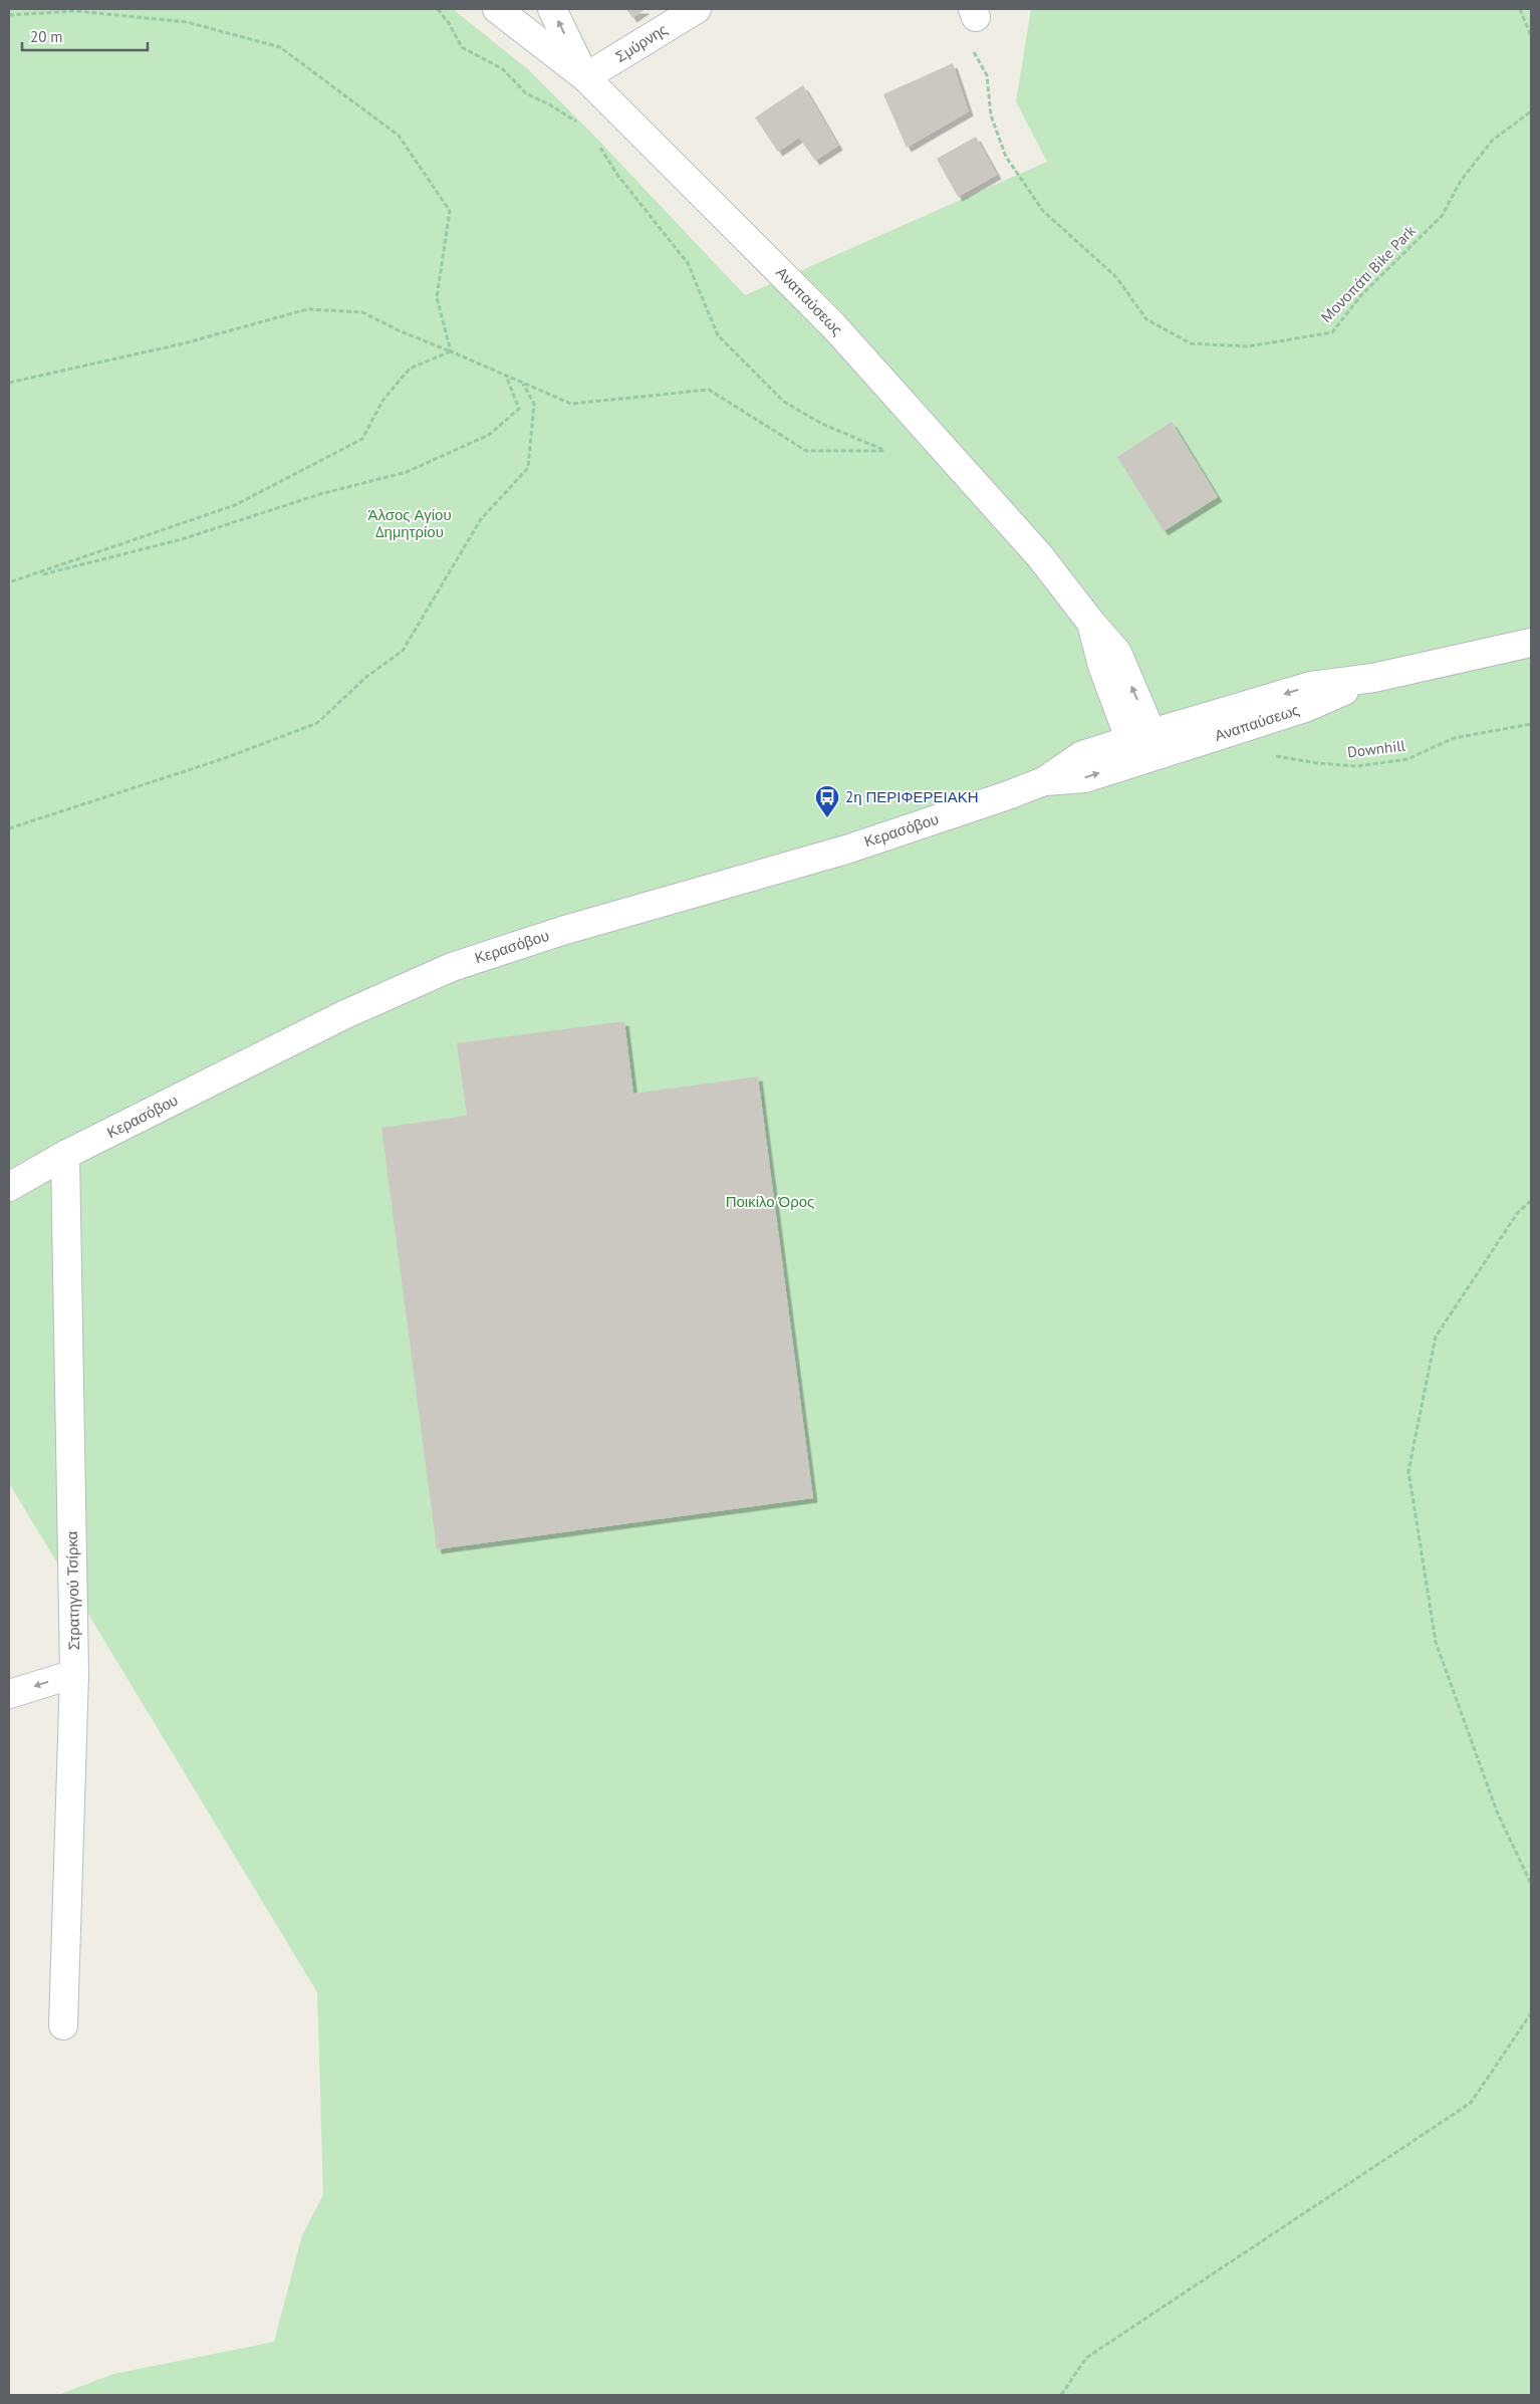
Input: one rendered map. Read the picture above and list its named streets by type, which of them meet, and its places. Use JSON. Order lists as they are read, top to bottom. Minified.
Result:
{"streets":{"street":["Σμύρνης","Αναπαύσεως","Κερασόβου","Στρατηγού Τσίρκα"],"path":["Μονοπάτι Bike Park","Downhill"]},"crossings":[["Σμύρνης","Αναπαύσεως"],["Αναπαύσεως","Κερασόβου"],["Κερασόβου","Στρατηγού Τσίρκα"]],"parks":["Άλσος Αγίου Δημητρίου","Ποικίλο Όρος"],"places":{"bus stop":["2η ΠΕΡΙΦΕΡΕΙΑΚΗ"]},"scale_bar":"20 m"}
